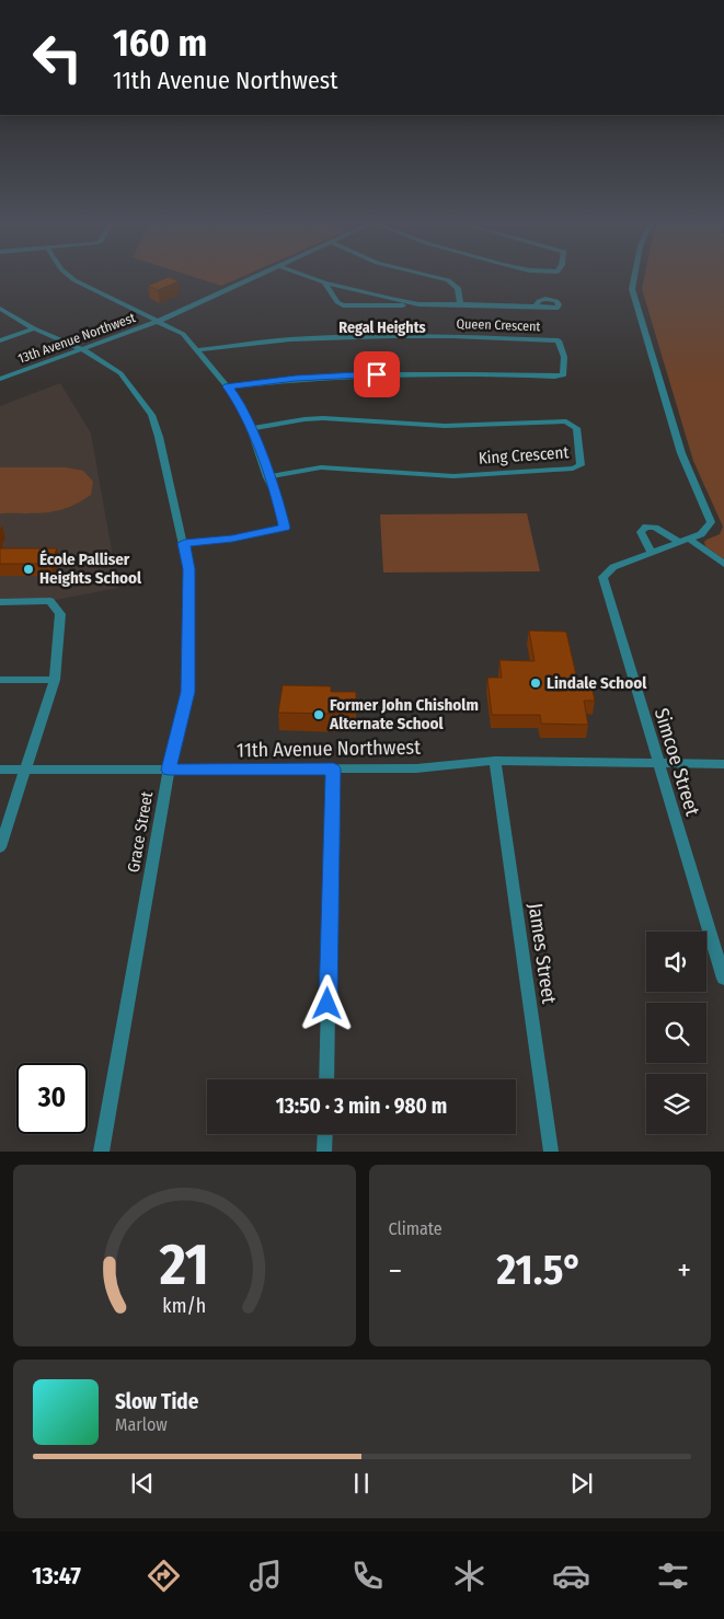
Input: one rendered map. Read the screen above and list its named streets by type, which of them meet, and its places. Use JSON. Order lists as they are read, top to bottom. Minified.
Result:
{"streets":{"street":["Queen Crescent","13th Avenue Northwest","King Crescent","11th Avenue Northwest","Simcoe Street","Grace Street","James Street"]},"crossings":[["13th Avenue Northwest","Grace Street"],["11th Avenue Northwest","Simcoe Street"],["11th Avenue Northwest","Grace Street"],["11th Avenue Northwest","James Street"]],"districts":["Regal Heights"],"places":["École Palliser Heights School","Lindale School","Former John Chisholm Alternate School"],"page":{"turn":["160 m","11th Avenue Northwest"],"limit":"30","trip":"13:50 · 3 min · 980 m","tile":"Climate","heat":["−","21.5°","+"],"song":["Slow Tide","Marlow"],"tabs":"13:47","gauge":["21","km/h"]}}
